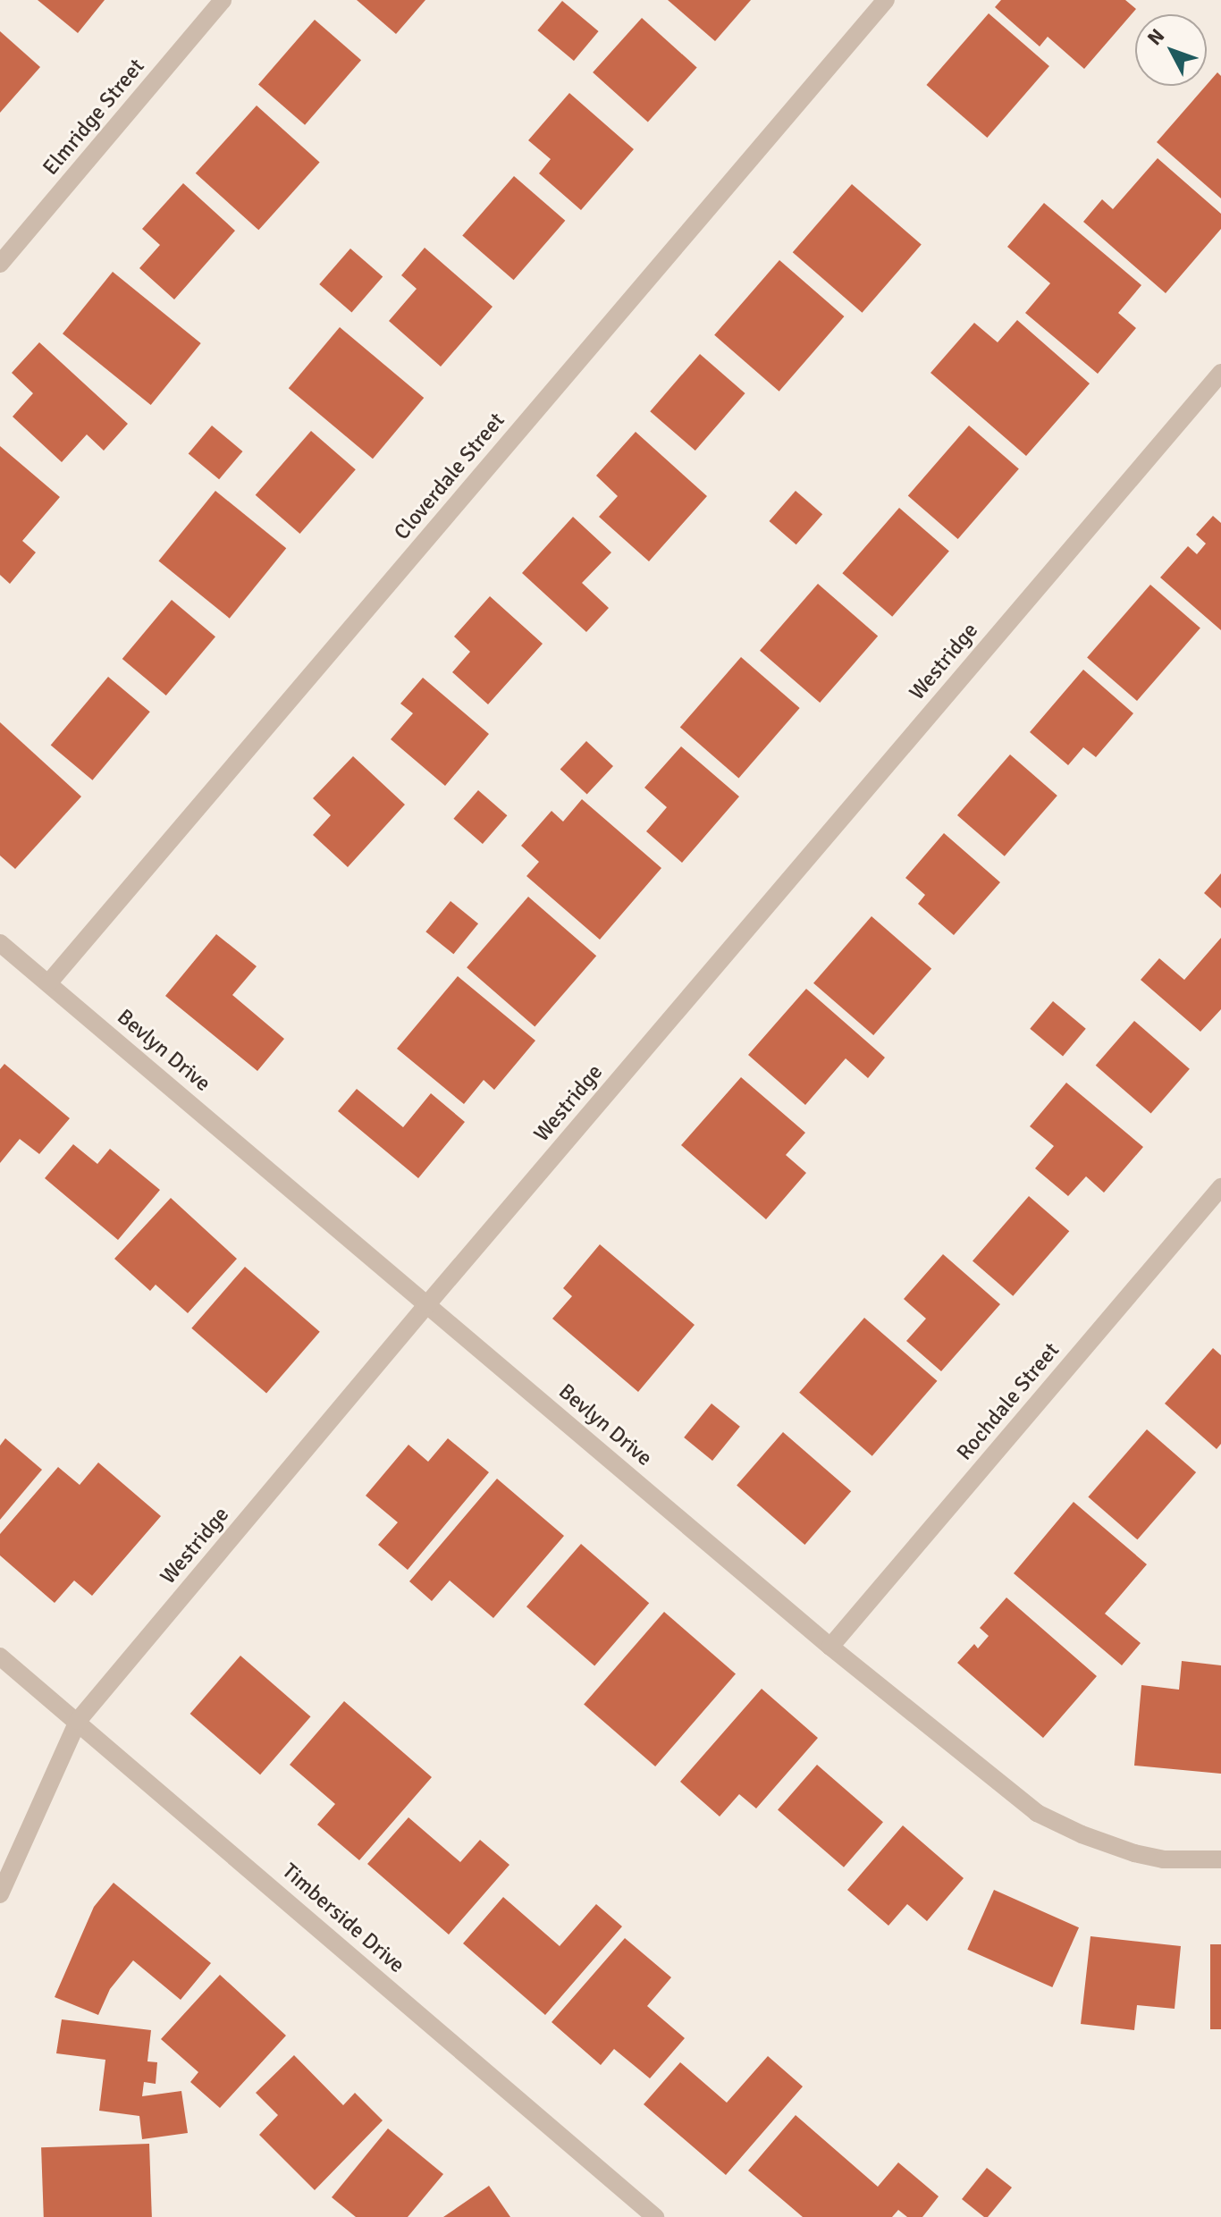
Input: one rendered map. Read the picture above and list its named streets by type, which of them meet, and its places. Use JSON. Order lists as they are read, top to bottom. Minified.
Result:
{"streets":{"street":["Elmridge Street","Cloverdale Street","Westridge","Bevlyn Drive","Rochdale Street","Timberside Drive"]},"crossings":[["Cloverdale Street","Bevlyn Drive"],["Westridge","Bevlyn Drive"],["Westridge","Timberside Drive"],["Bevlyn Drive","Rochdale Street"]],"north":"top left"}
